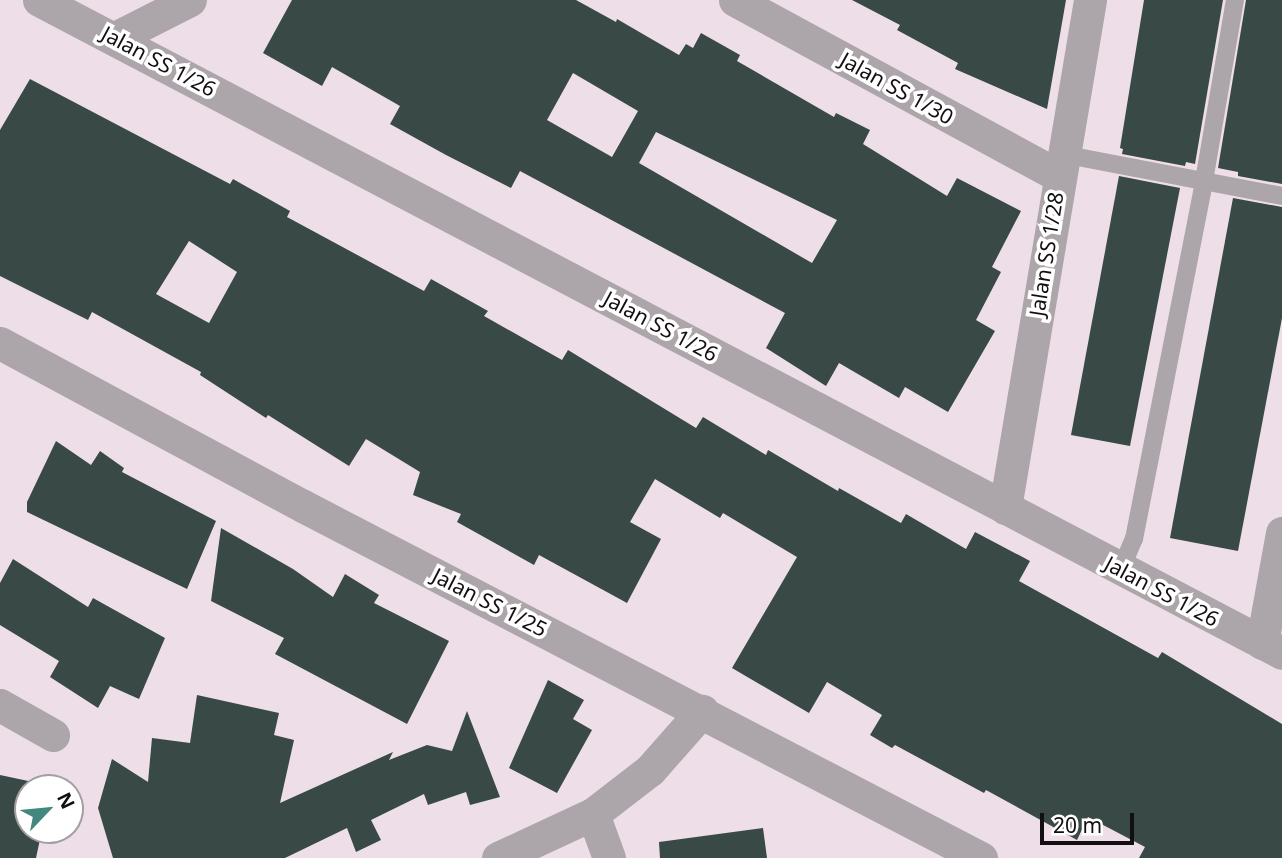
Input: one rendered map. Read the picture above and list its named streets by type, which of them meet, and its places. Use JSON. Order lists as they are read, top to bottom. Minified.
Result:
{"streets":{"street":["Jalan SS 1/26","Jalan SS 1/30","Jalan SS 1/28","Jalan SS 1/25"]},"crossings":[["Jalan SS 1/26","Jalan SS 1/28"],["Jalan SS 1/30","Jalan SS 1/28"]],"scale_bar":"20 m","north":"top right"}
